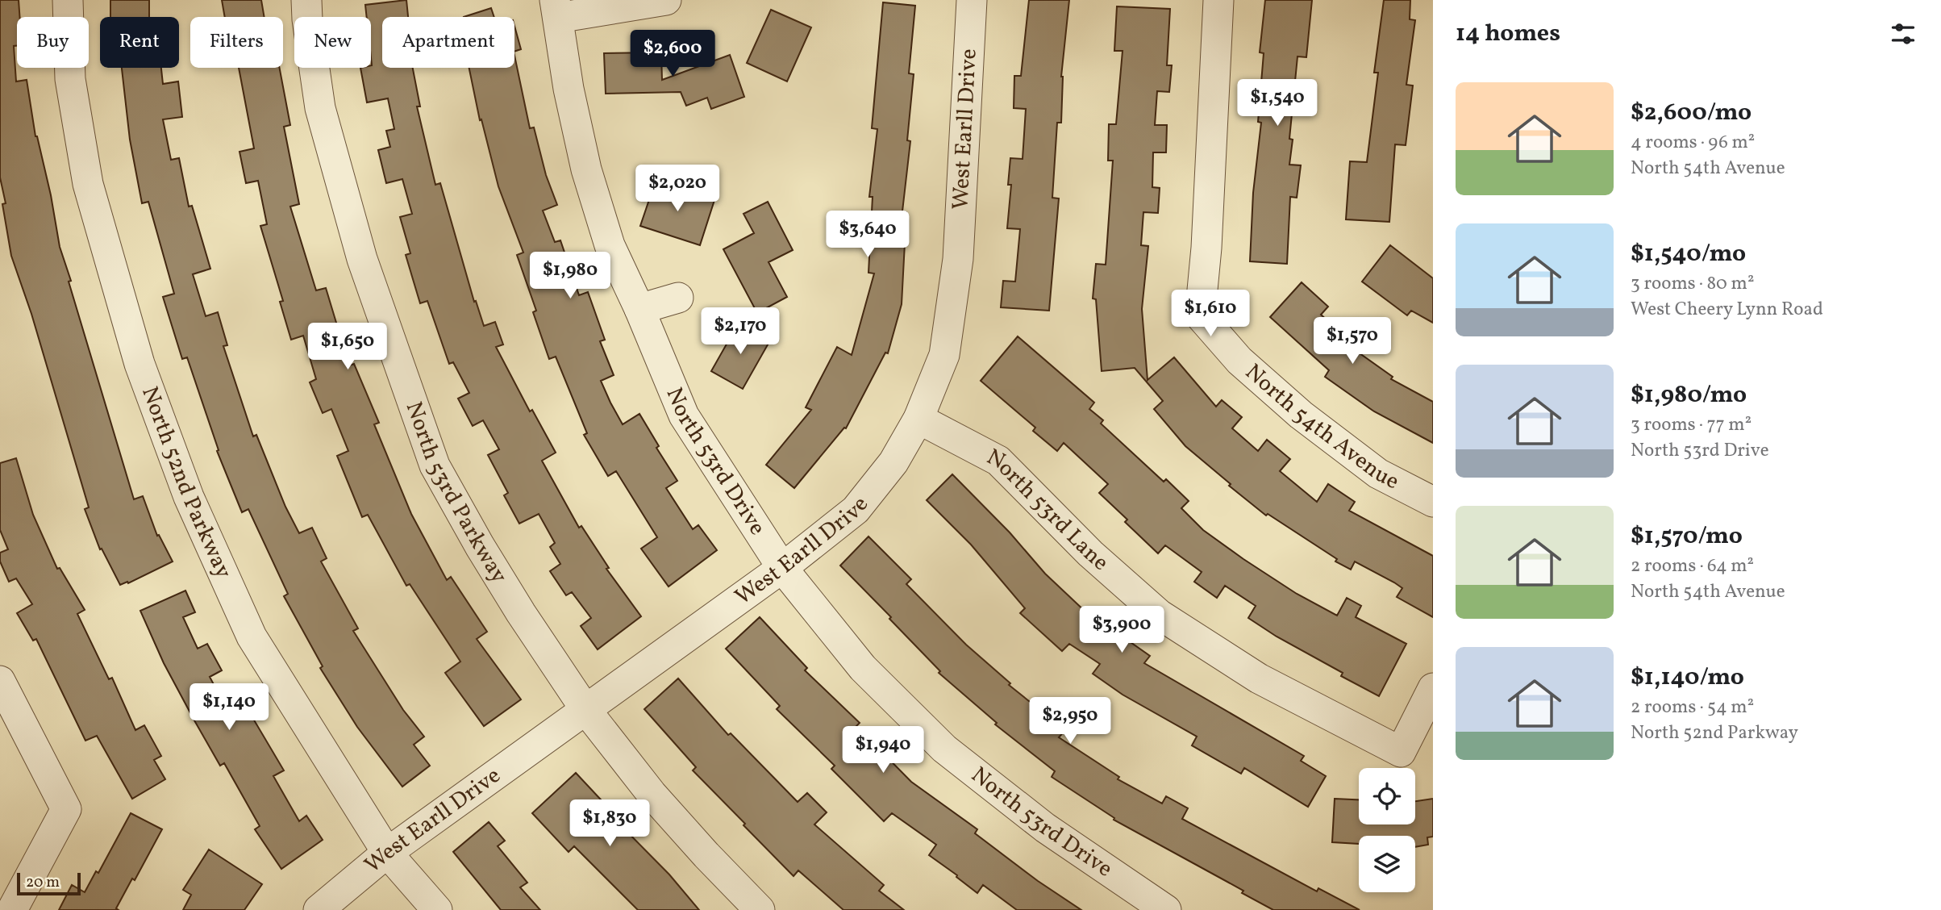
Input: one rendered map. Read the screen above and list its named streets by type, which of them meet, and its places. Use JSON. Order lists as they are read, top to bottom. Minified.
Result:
{"streets":{"street":["West Earll Drive","North 54th Avenue","North 53rd Drive","North 52nd Parkway","North 53rd Parkway","North 53rd Lane"]},"crossings":[["West Earll Drive","North 53rd Drive"],["West Earll Drive","North 52nd Parkway"],["West Earll Drive","North 53rd Parkway"],["West Earll Drive","North 53rd Lane"]],"scale_bar":"20 m","page":{"heading":"14 homes","chip":["Buy","Rent","Filters","New","Apartment"],"price":["$2,600","$1,540","$2,020","$3,640","$1,980","$1,610","$2,170","$1,570","$1,650","$3,900","$1,140","$2,950","$1,940","$1,830"],"list":[{"name":"$2,600/mo","note":"4 rooms · 96 m² · North 54th Avenue"},{"name":"$1,540/mo","note":"3 rooms · 80 m² · West Cheery Lynn Road"},{"name":"$1,980/mo","note":"3 rooms · 77 m² · North 53rd Drive"},{"name":"$1,570/mo","note":"2 rooms · 64 m² · North 54th Avenue"},{"name":"$1,140/mo","note":"2 rooms · 54 m² · North 52nd Parkway"}],"scale":"20 m"}}
